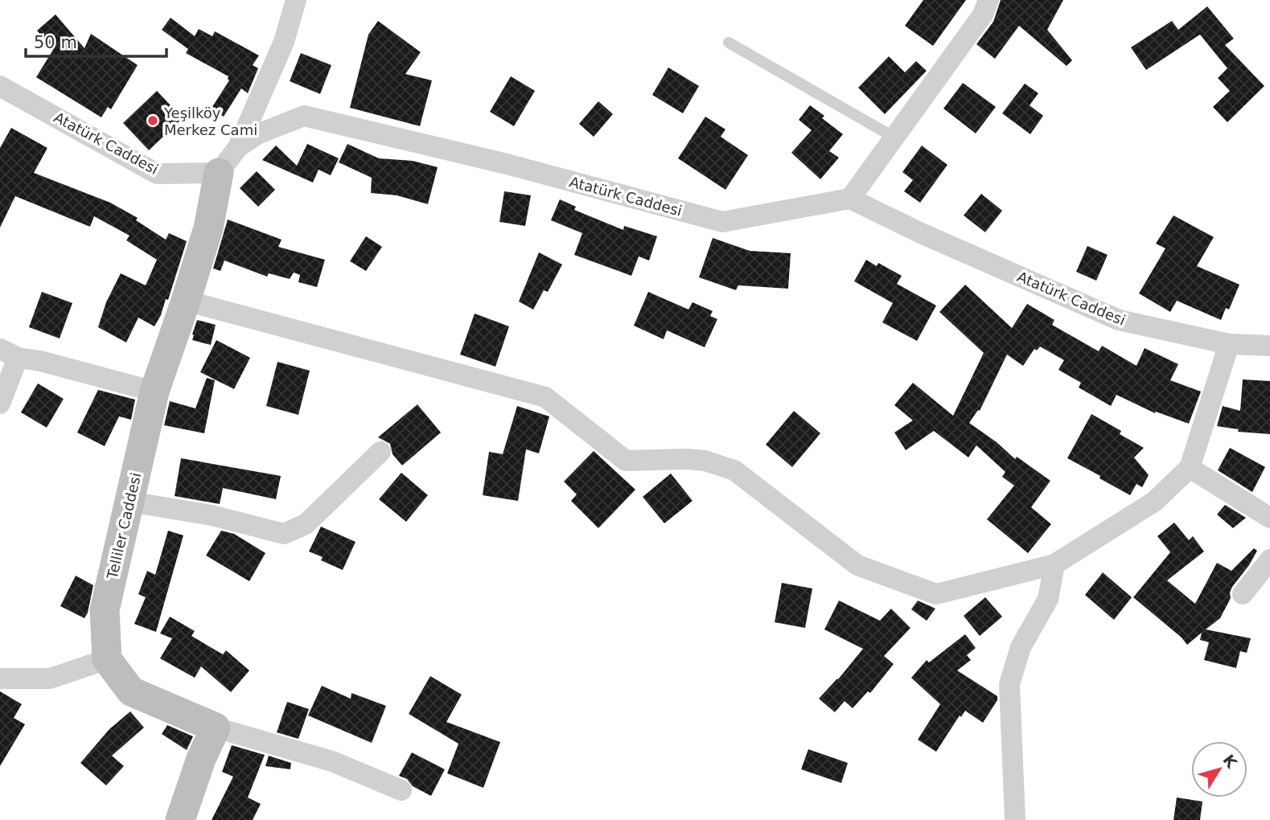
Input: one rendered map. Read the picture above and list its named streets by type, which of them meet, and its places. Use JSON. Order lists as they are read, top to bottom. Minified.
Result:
{"streets":{"street":["Atatürk Caddesi","Telliler Caddesi"]},"crossings":[["Atatürk Caddesi","Telliler Caddesi"]],"places":["Yeşilköy Merkez Cami"],"scale_bar":"50 m","north":"top right"}
